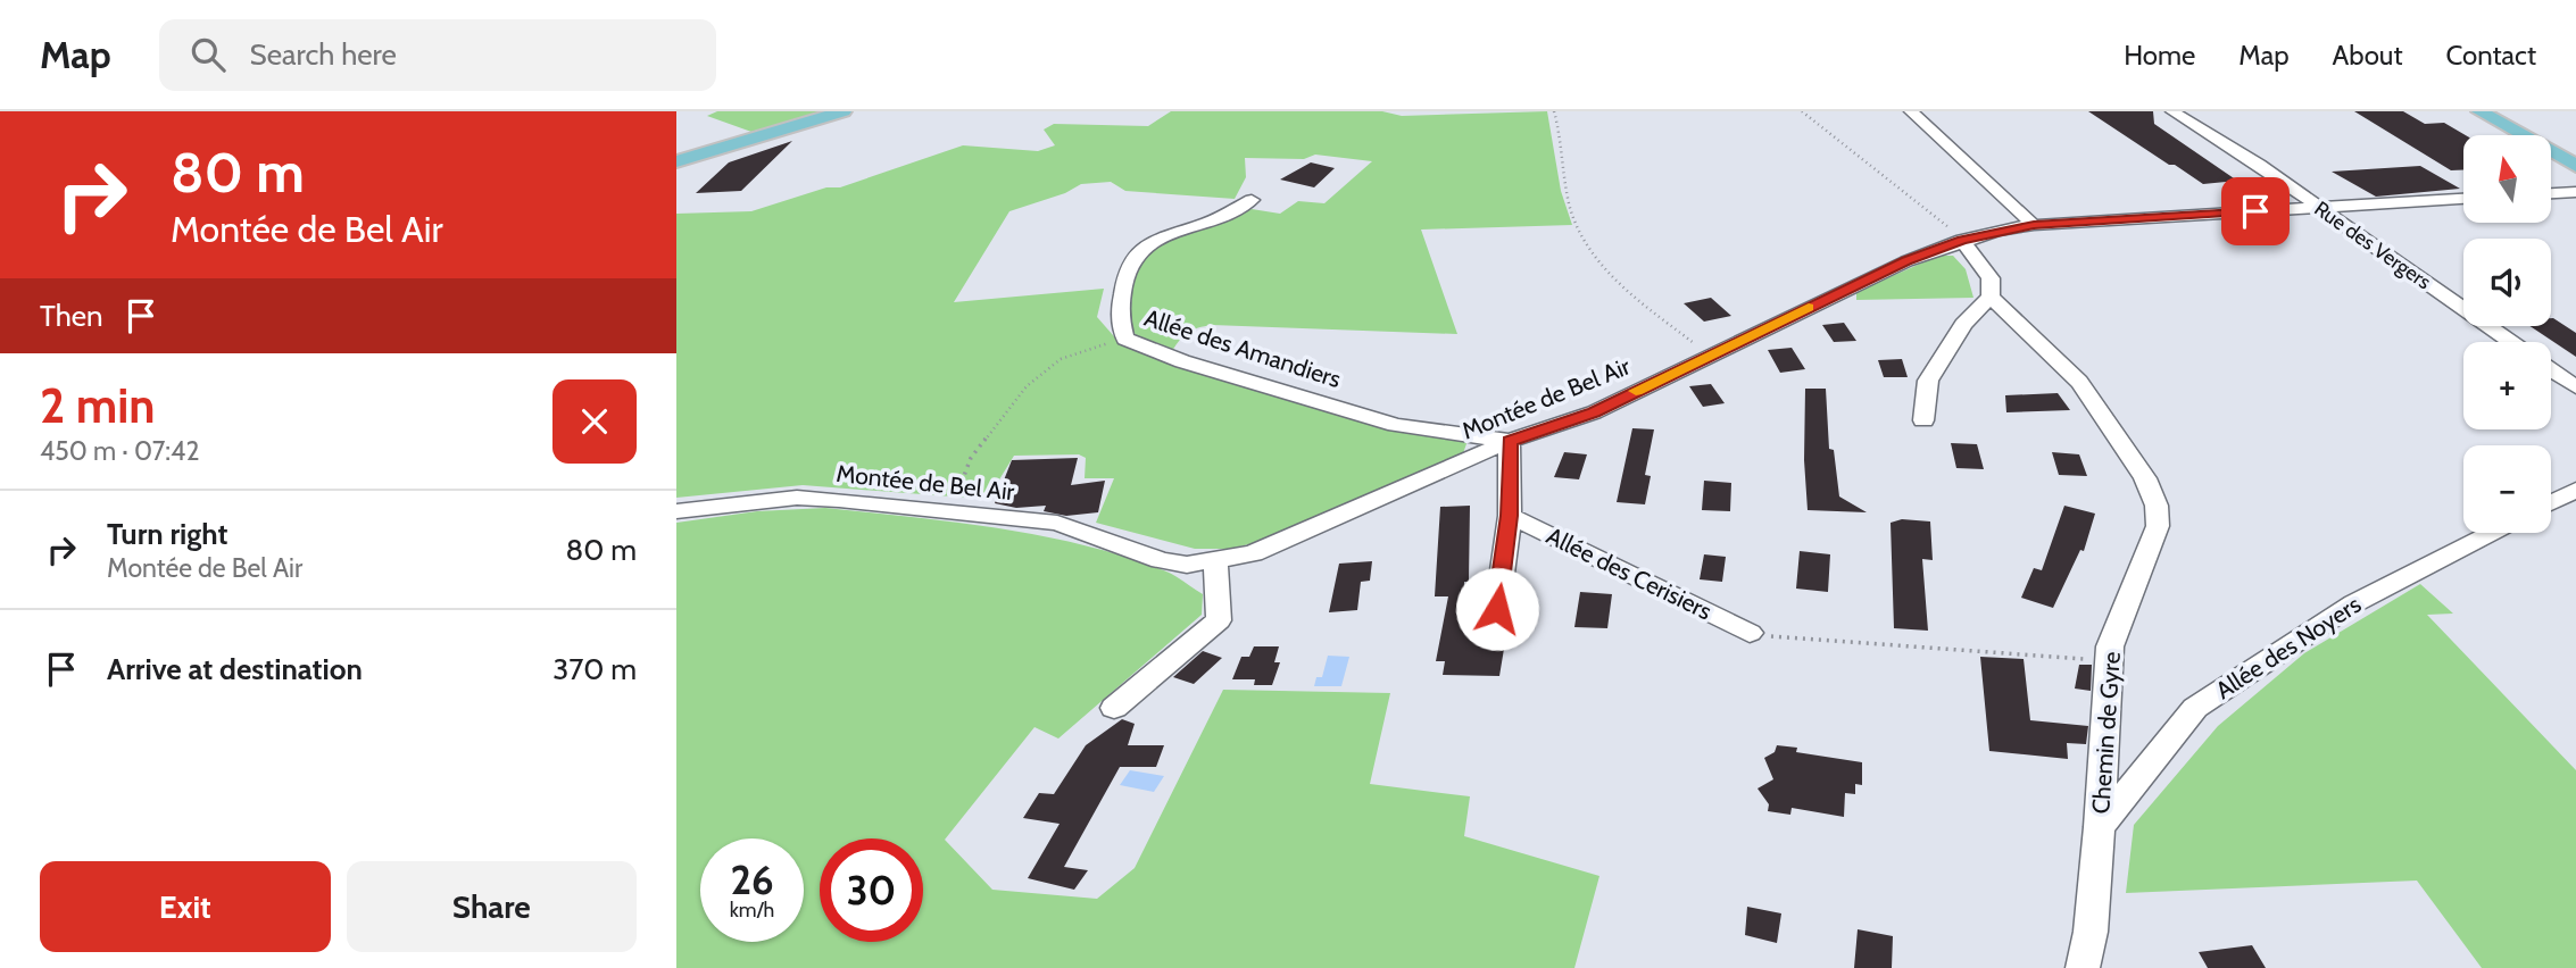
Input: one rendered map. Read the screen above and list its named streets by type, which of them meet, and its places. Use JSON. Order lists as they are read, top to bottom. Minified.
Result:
{"streets":{"street":["Rue des Vergers","Allée des Amandiers","Montée de Bel Air","Allée des Cerisiers","Allée des Noyers","Chemin de Gyre"]},"crossings":[["Rue des Vergers","Montée de Bel Air"],["Allée des Amandiers","Montée de Bel Air"],["Montée de Bel Air","Chemin de Gyre"],["Allée des Noyers","Chemin de Gyre"]],"north":"top","page":{"header":"Map","search":"Search here","nav":["Home","Map","About","Contact"],"turn":["80 m","Montée de Bel Air"],"map_buttons":["+","−"],"then":"Then","heading":["2 min","450 m · 07:42"],"list":[{"name":"Turn right","note":"Montée de Bel Air","value":"80 m"},{"name":"Arrive at destination","value":"370 m"}],"speed":"26 km/h","limit":"30","buttons":["Exit","Share"]}}
